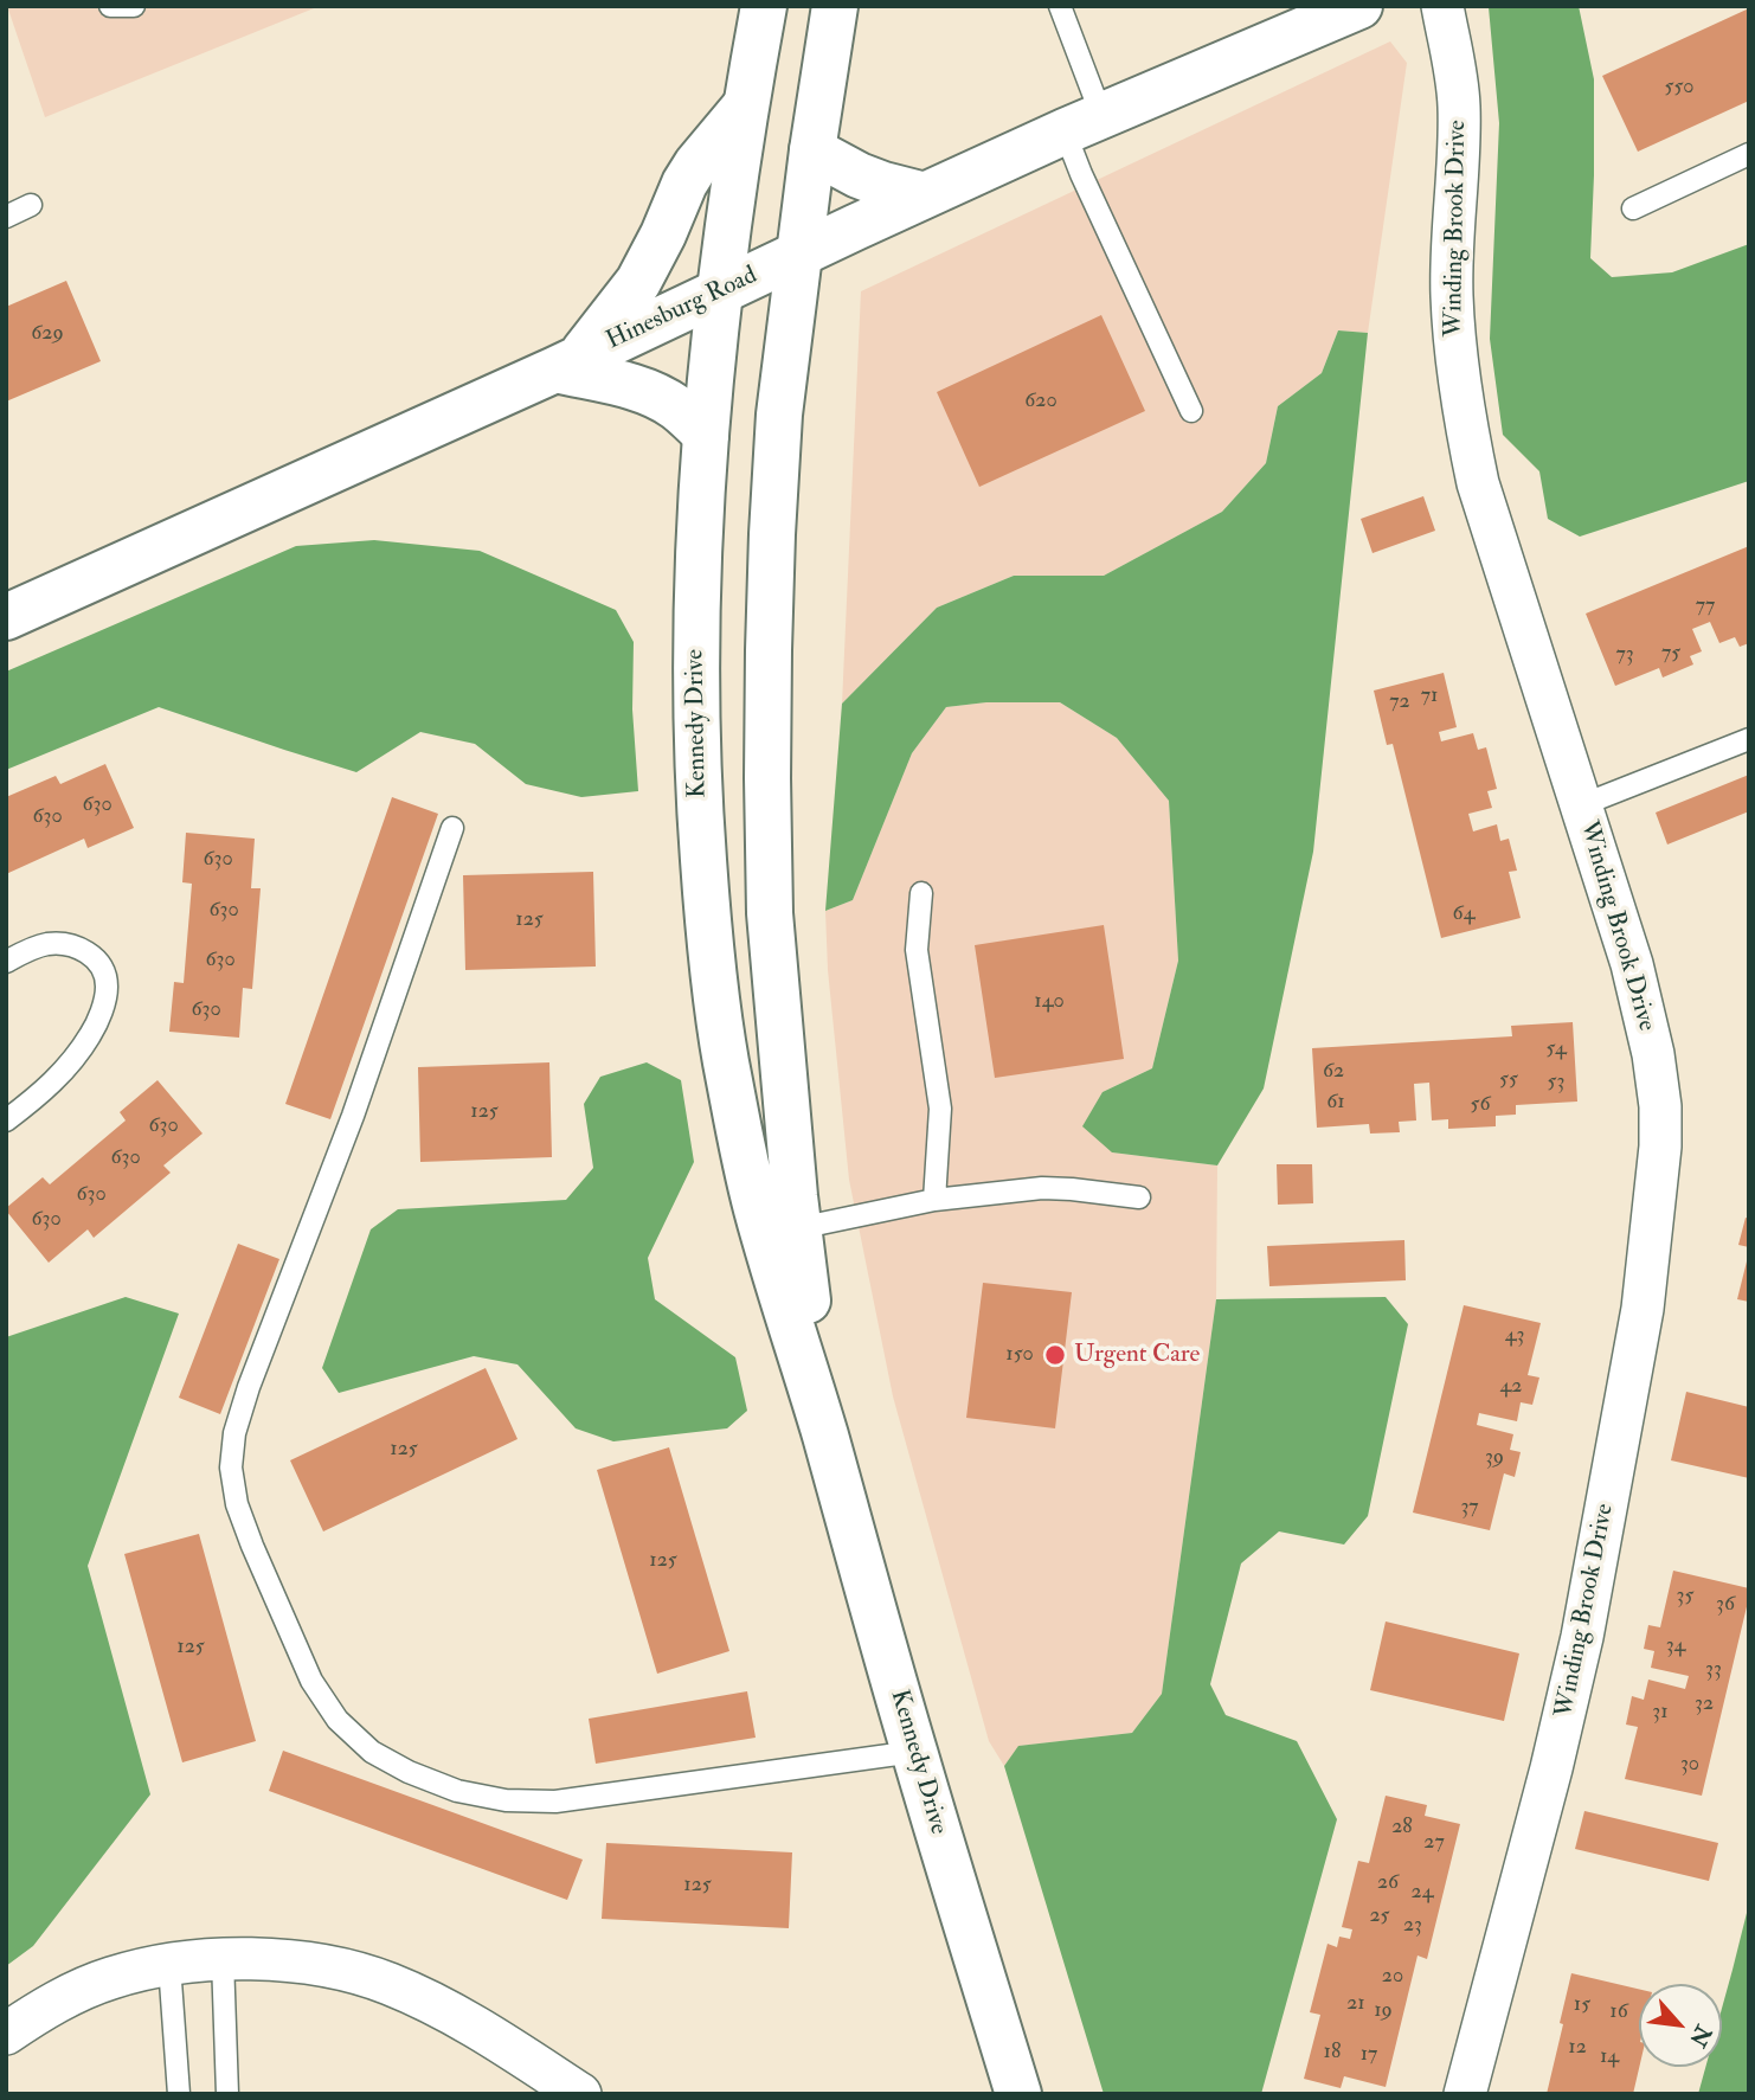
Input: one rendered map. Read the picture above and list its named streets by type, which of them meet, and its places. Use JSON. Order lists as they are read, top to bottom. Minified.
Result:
{"streets":{"main road":["Hinesburg Road","Kennedy Drive"],"street":["Winding Brook Drive"]},"crossings":[["Hinesburg Road","Kennedy Drive"]],"places":["Urgent Care"],"house_numbers":["550","629","620","77","75","73","71","72","630","630","630","630","64","125","630","140","630","54","62","55","53","61","56","125","630","630","630","630","43","150","42","125","39","37","125","35","36","34","125","33","32","31","30","28","27","26","125","24","25","23","20","21","15","19","16","12","18","17","14"],"north":"bottom right"}
